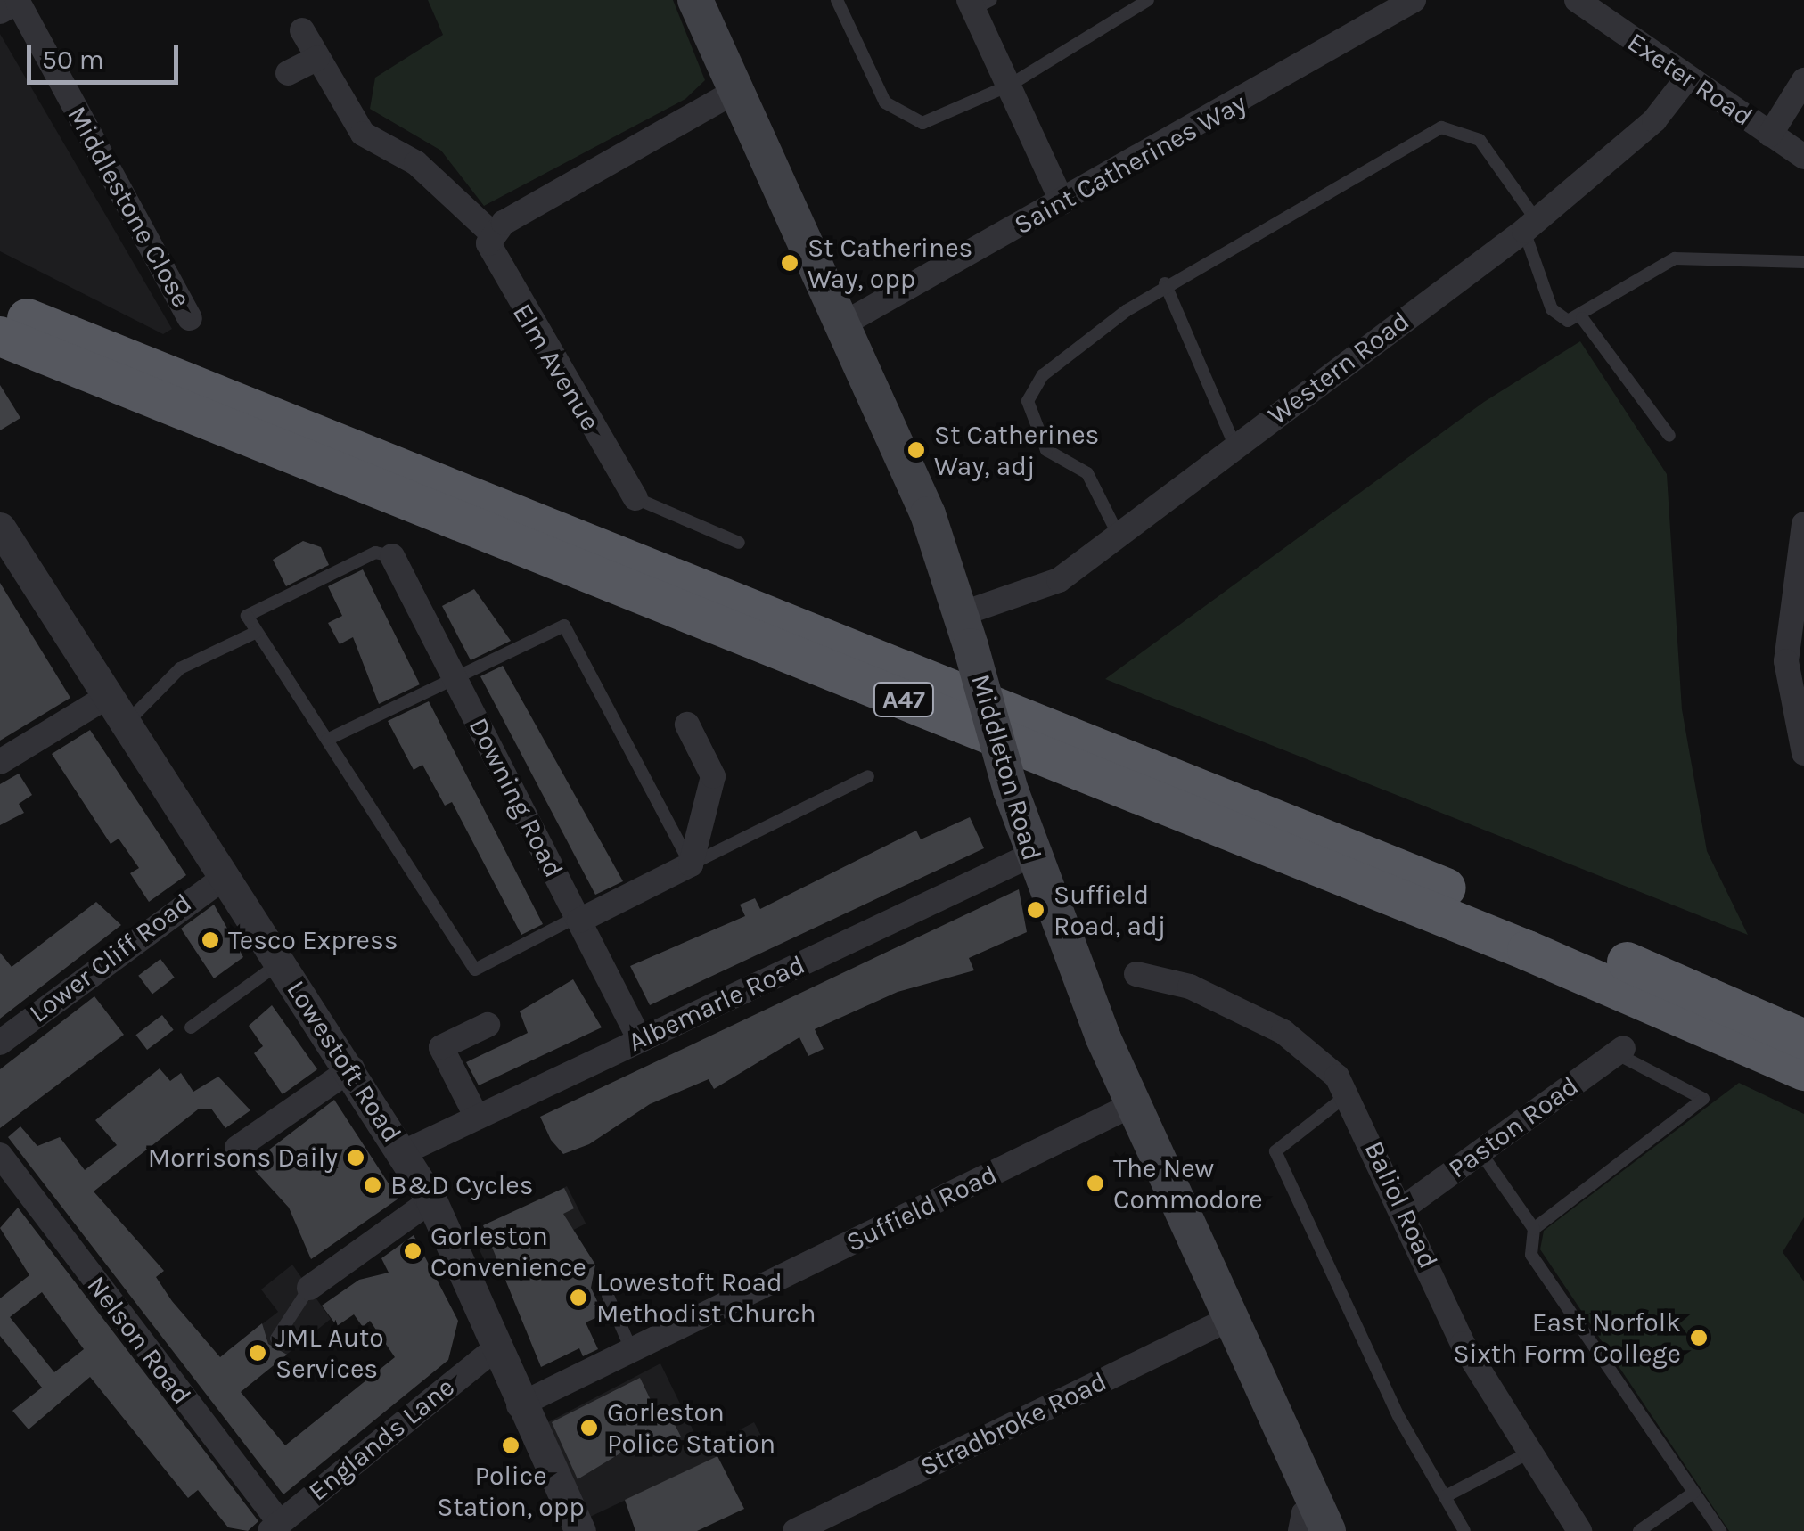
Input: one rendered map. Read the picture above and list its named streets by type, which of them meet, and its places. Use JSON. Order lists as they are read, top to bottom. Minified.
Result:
{"streets":{"highway":["A47"],"main road":["Middleton Road"],"street":["Exeter Road","Saint Catherines Way","Middlestone Close","Elm Avenue","Western Road","Downing Road","Lower Cliff Road","Albemarle Road","Lowestoft Road","Paston Road","Baliol Road","Suffield Road","Nelson Road","Stradbroke Road","Englands Lane"]},"crossings":[["Exeter Road","Western Road"],["Saint Catherines Way","Middleton Road"],["Western Road","Middleton Road"],["Middleton Road","Albemarle Road"],["Middleton Road","Suffield Road"],["Middleton Road","Stradbroke Road"],["Downing Road","Albemarle Road"],["Lower Cliff Road","Lowestoft Road"],["Albemarle Road","Lowestoft Road"],["Lowestoft Road","Suffield Road"],["Lowestoft Road","Englands Lane"],["Paston Road","Baliol Road"],["Nelson Road","Englands Lane"]],"places":["St Catherines Way, opp","St Catherines Way, adj","Suffield Road, adj","Tesco Express","Morrisons Daily","The New Commodore","B&D Cycles","Gorleston Convenience","Lowestoft Road Methodist Church","East Norfolk Sixth Form College","JML Auto Services","Gorleston Police Station","Police Station, opp"],"scale_bar":"50 m"}
